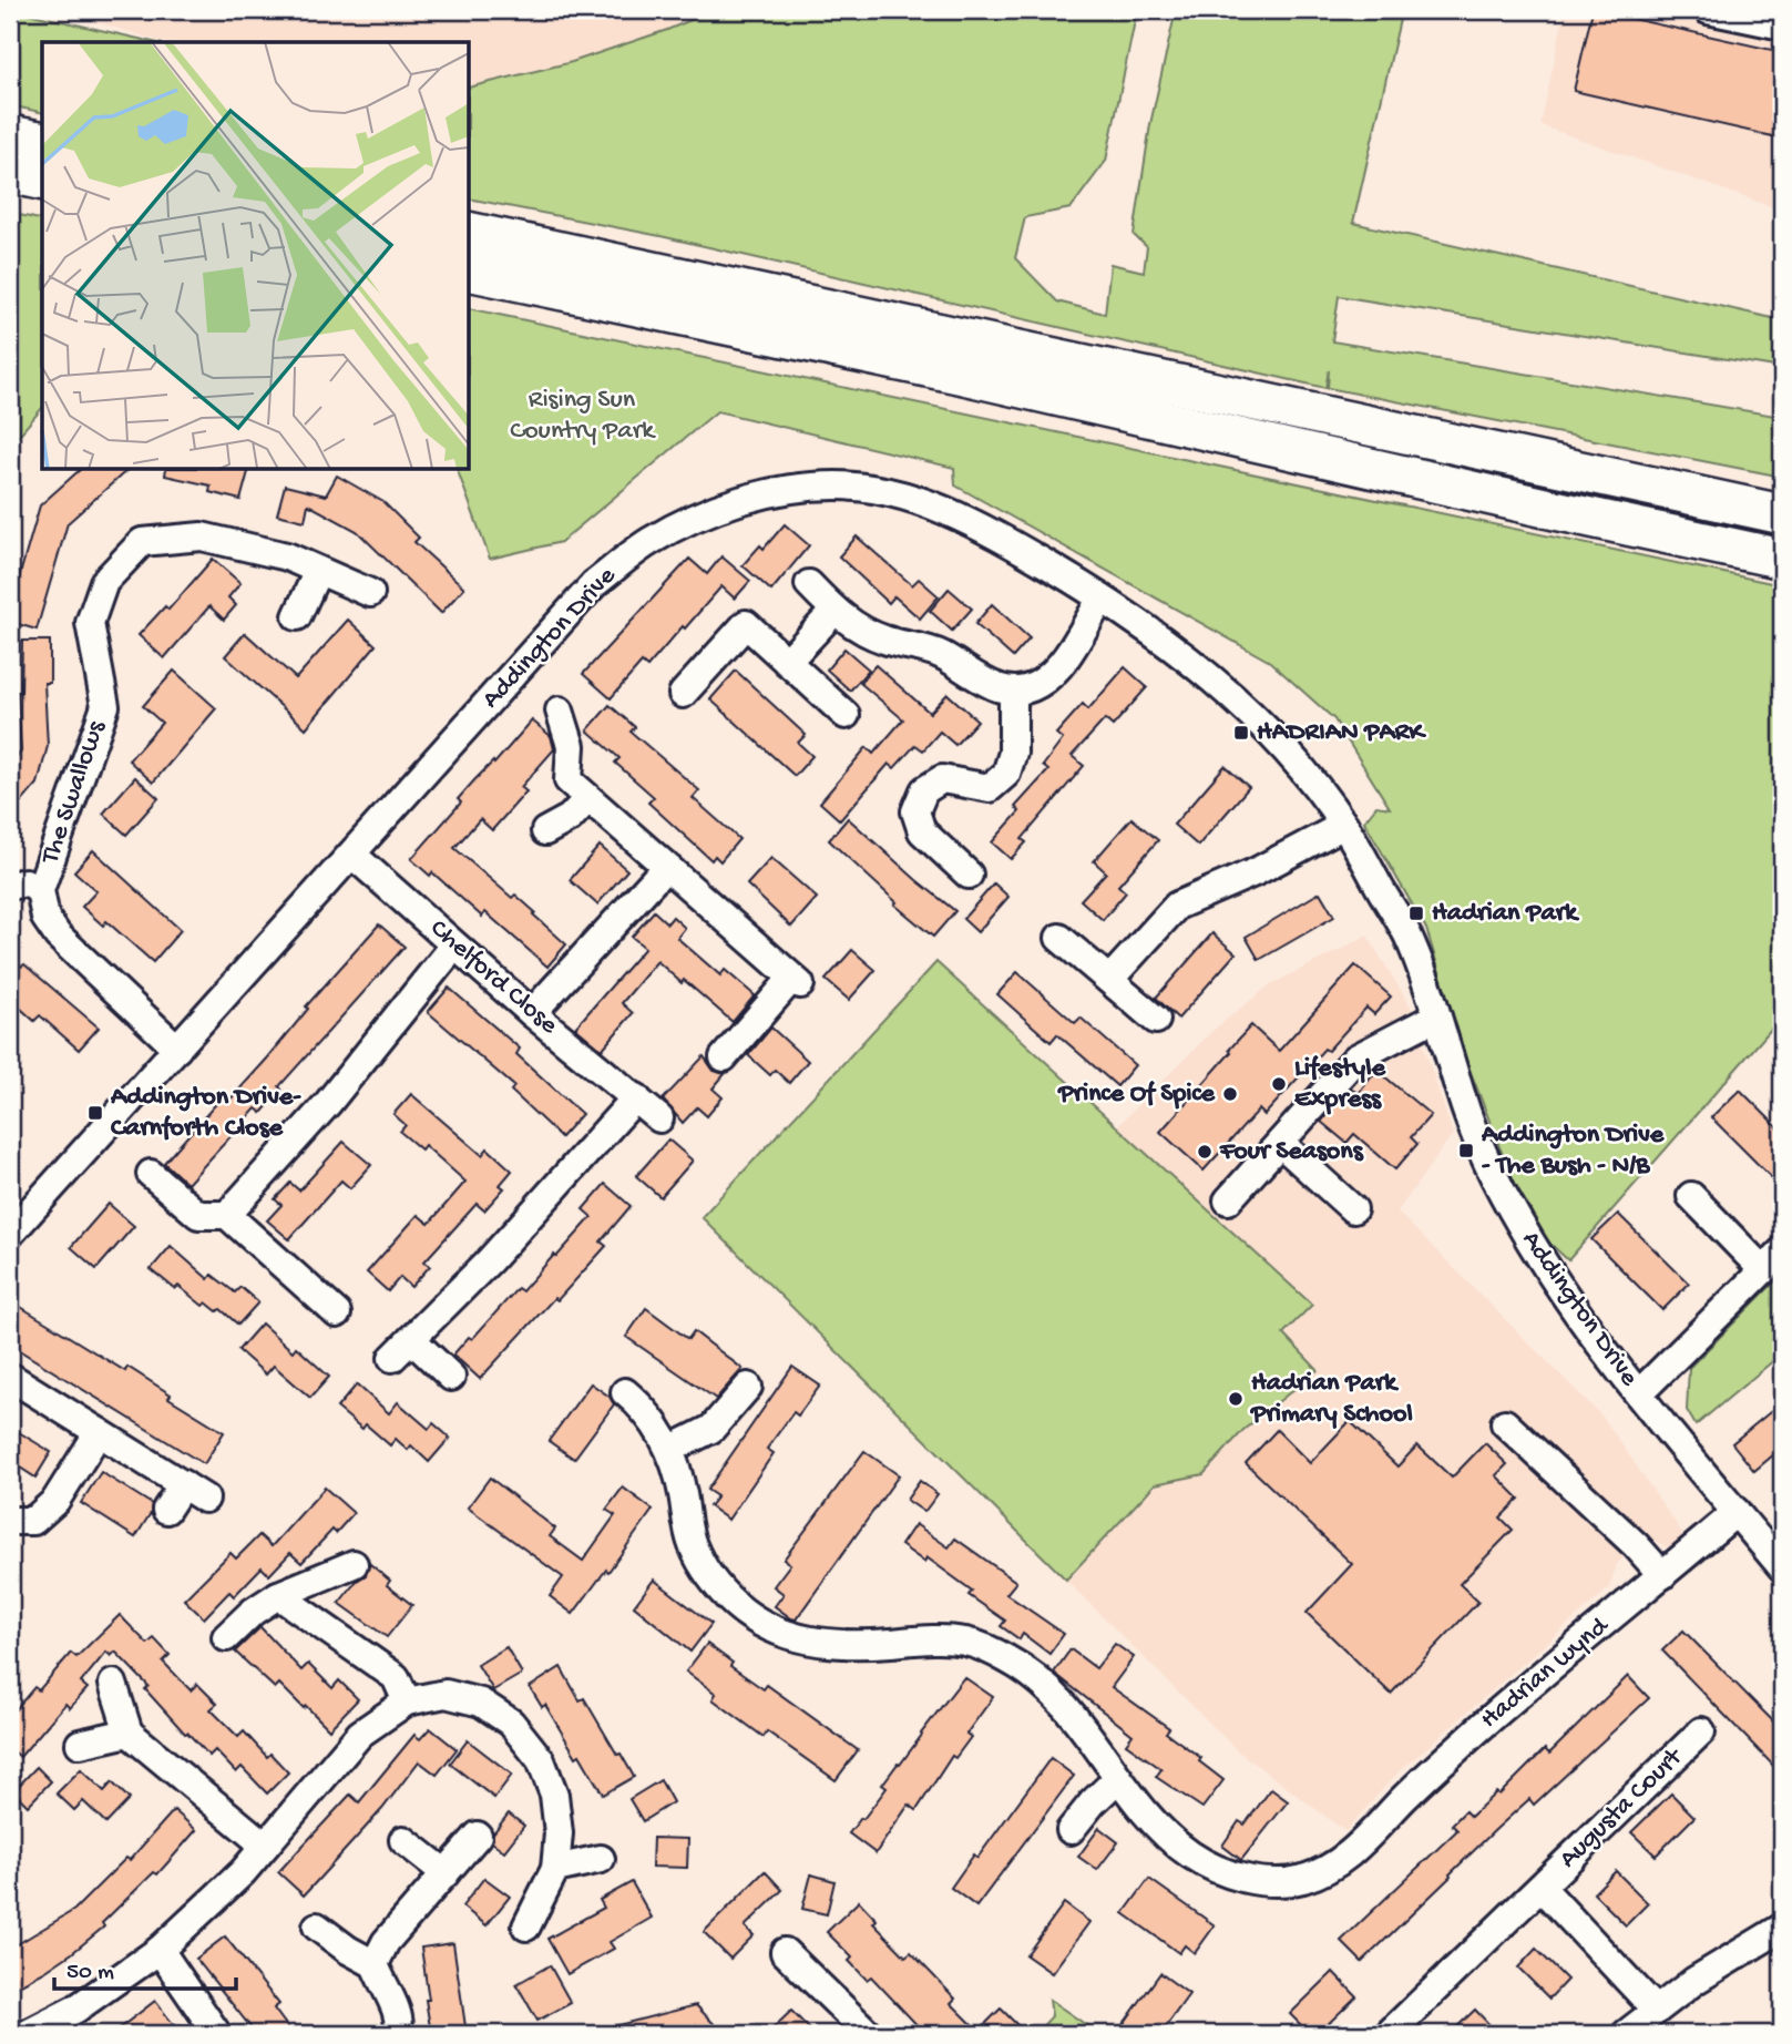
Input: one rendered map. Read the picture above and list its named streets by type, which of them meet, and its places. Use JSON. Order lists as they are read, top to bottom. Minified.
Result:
{"streets":{"street":["Addington Drive","The Swallows","Chelford Close","Hadrian wynd","Augusta Court"]},"crossings":[["Addington Drive","The Swallows"],["Addington Drive","Chelford Close"],["Addington Drive","Hadrian wynd"]],"parks":["Rising Sun Country Park"],"places":{"transit":["HADRIAN PARK","Hadrian Park","Addington Drive- Carnforth Close","Addington Drive - The Bush - N/B"],"other":["Lifestyle Express","Prince Of Spice","Four Seasons","Hadrian Park Primary School"]},"scale_bar":"50 m"}
